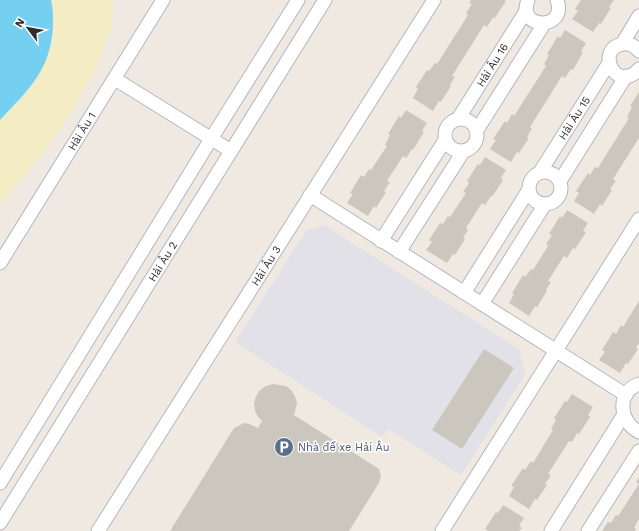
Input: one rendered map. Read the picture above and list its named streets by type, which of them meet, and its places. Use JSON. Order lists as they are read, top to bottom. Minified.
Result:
{"streets":{"street":["Hải Âu 16","Hải Âu 15","Hải Âu 1","Hải Âu 2","Hải Âu 3"]},"places":{"parking":["Nhà để xe Hải Âu"]},"north":"top left"}
